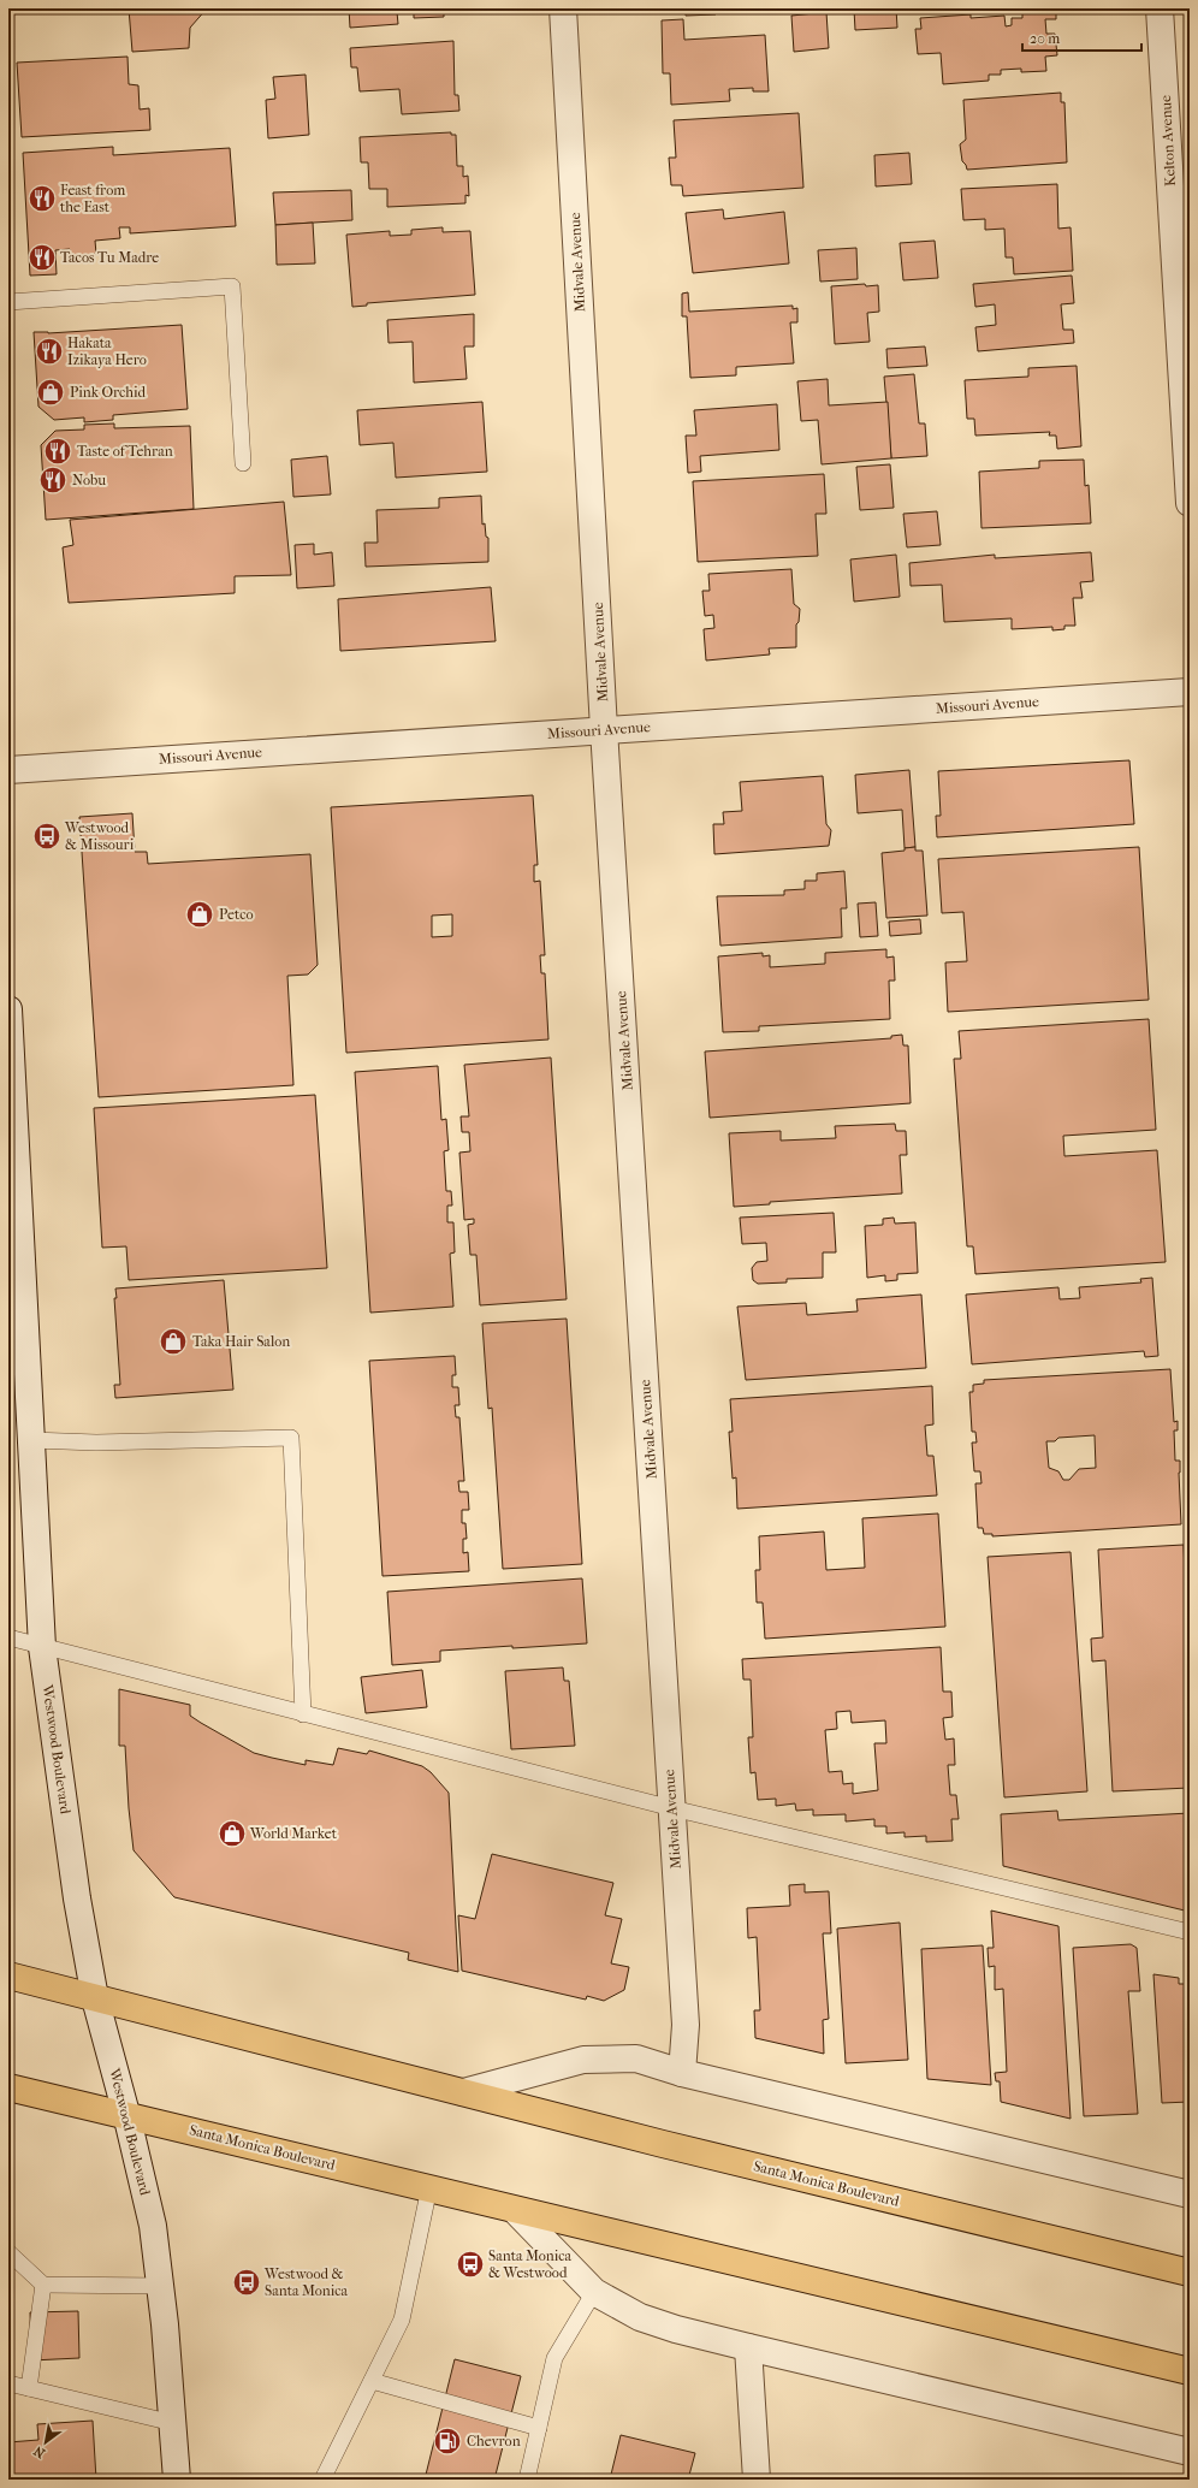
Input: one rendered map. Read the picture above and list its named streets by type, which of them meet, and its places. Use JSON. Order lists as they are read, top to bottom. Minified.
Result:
{"streets":{"main road":["Santa Monica Boulevard"],"street":["Kelton Avenue","Midvale Avenue","Missouri Avenue","Westwood Boulevard"]},"crossings":[["Midvale Avenue","Missouri Avenue"],["Midvale Avenue","Santa Monica Boulevard"],["Westwood Boulevard","Santa Monica Boulevard"]],"places":{"restaurant":["Feast from the East","Tacos Tu Madre","Hakata Izikaya Hero","Taste of Tehran","Nobu"],"shop":["Pink Orchid","Petco","Taka Hair Salon","World Market"],"bus stop":["Westwood & Missouri","Santa Monica & Westwood","Westwood & Santa Monica"],"fuel station":["Chevron"]},"scale_bar":"20 m","north":"bottom left"}
